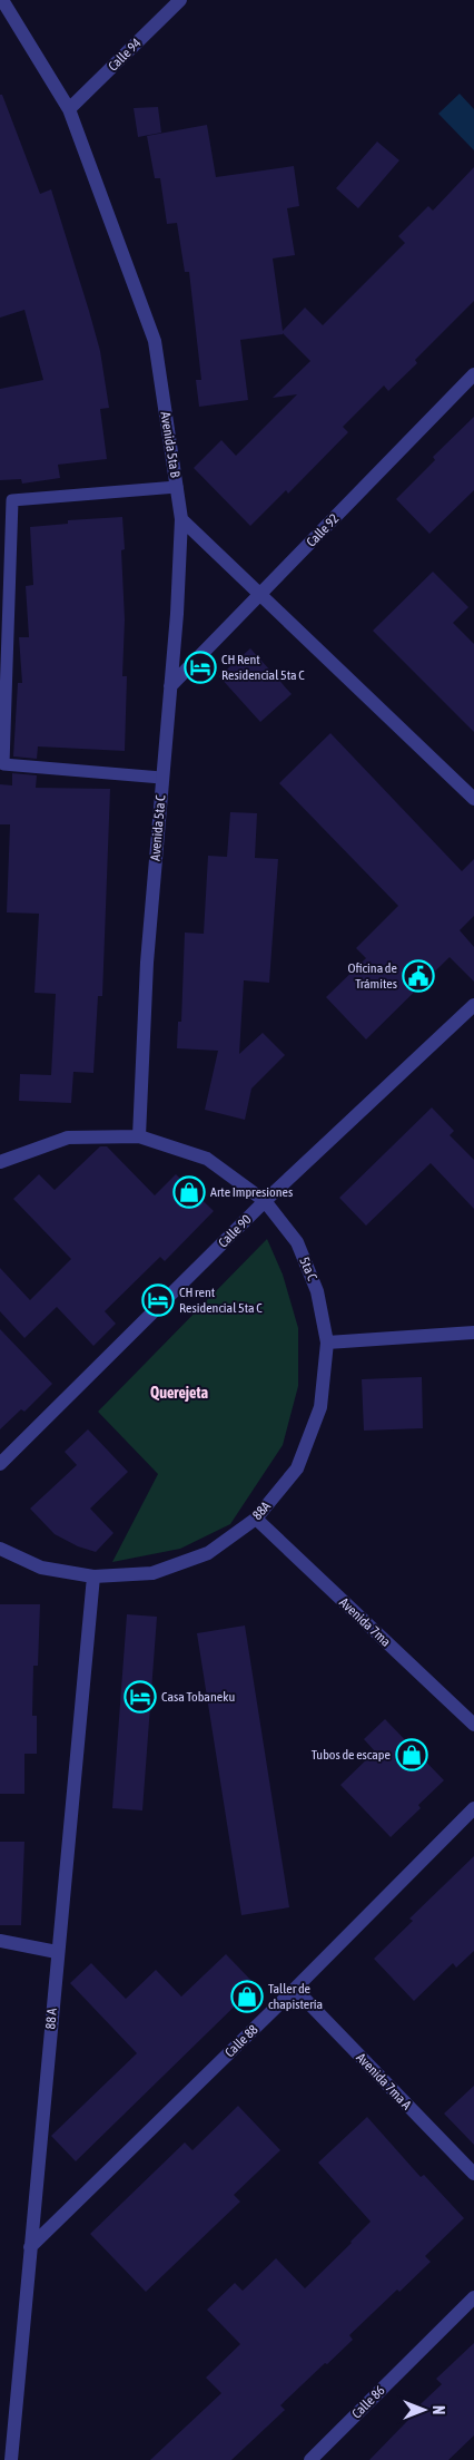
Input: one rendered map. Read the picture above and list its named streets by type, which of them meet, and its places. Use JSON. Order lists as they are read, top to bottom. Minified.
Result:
{"streets":{"street":["Calle 94","Avenida 5ta B","Calle 92","Avenida 5ta C","Calle 90","5ta C","88A","Avenida 7ma","88 A","Calle 88","Avenida 7ma A","Calle 86"]},"crossings":[["Calle 94","Avenida 5ta B"],["Avenida 5ta B","Avenida 5ta C"],["Calle 92","Avenida 5ta C"],["Avenida 5ta C","5ta C"],["Calle 90","5ta C"],["5ta C","88A"],["88A","Avenida 7ma"],["88A","88 A"],["88 A","Calle 88"],["Calle 88","Avenida 7ma A"]],"districts":["Querejeta"],"places":{"hotel":["CH Rent Residencial 5ta C","CH rent Residencial 5ta C","Casa Tobaneku"],"public building":["Oficina de Trámites"],"shop":["Arte Impresiones","Tubos de escape","Taller de chapistería"]},"north":"right"}
